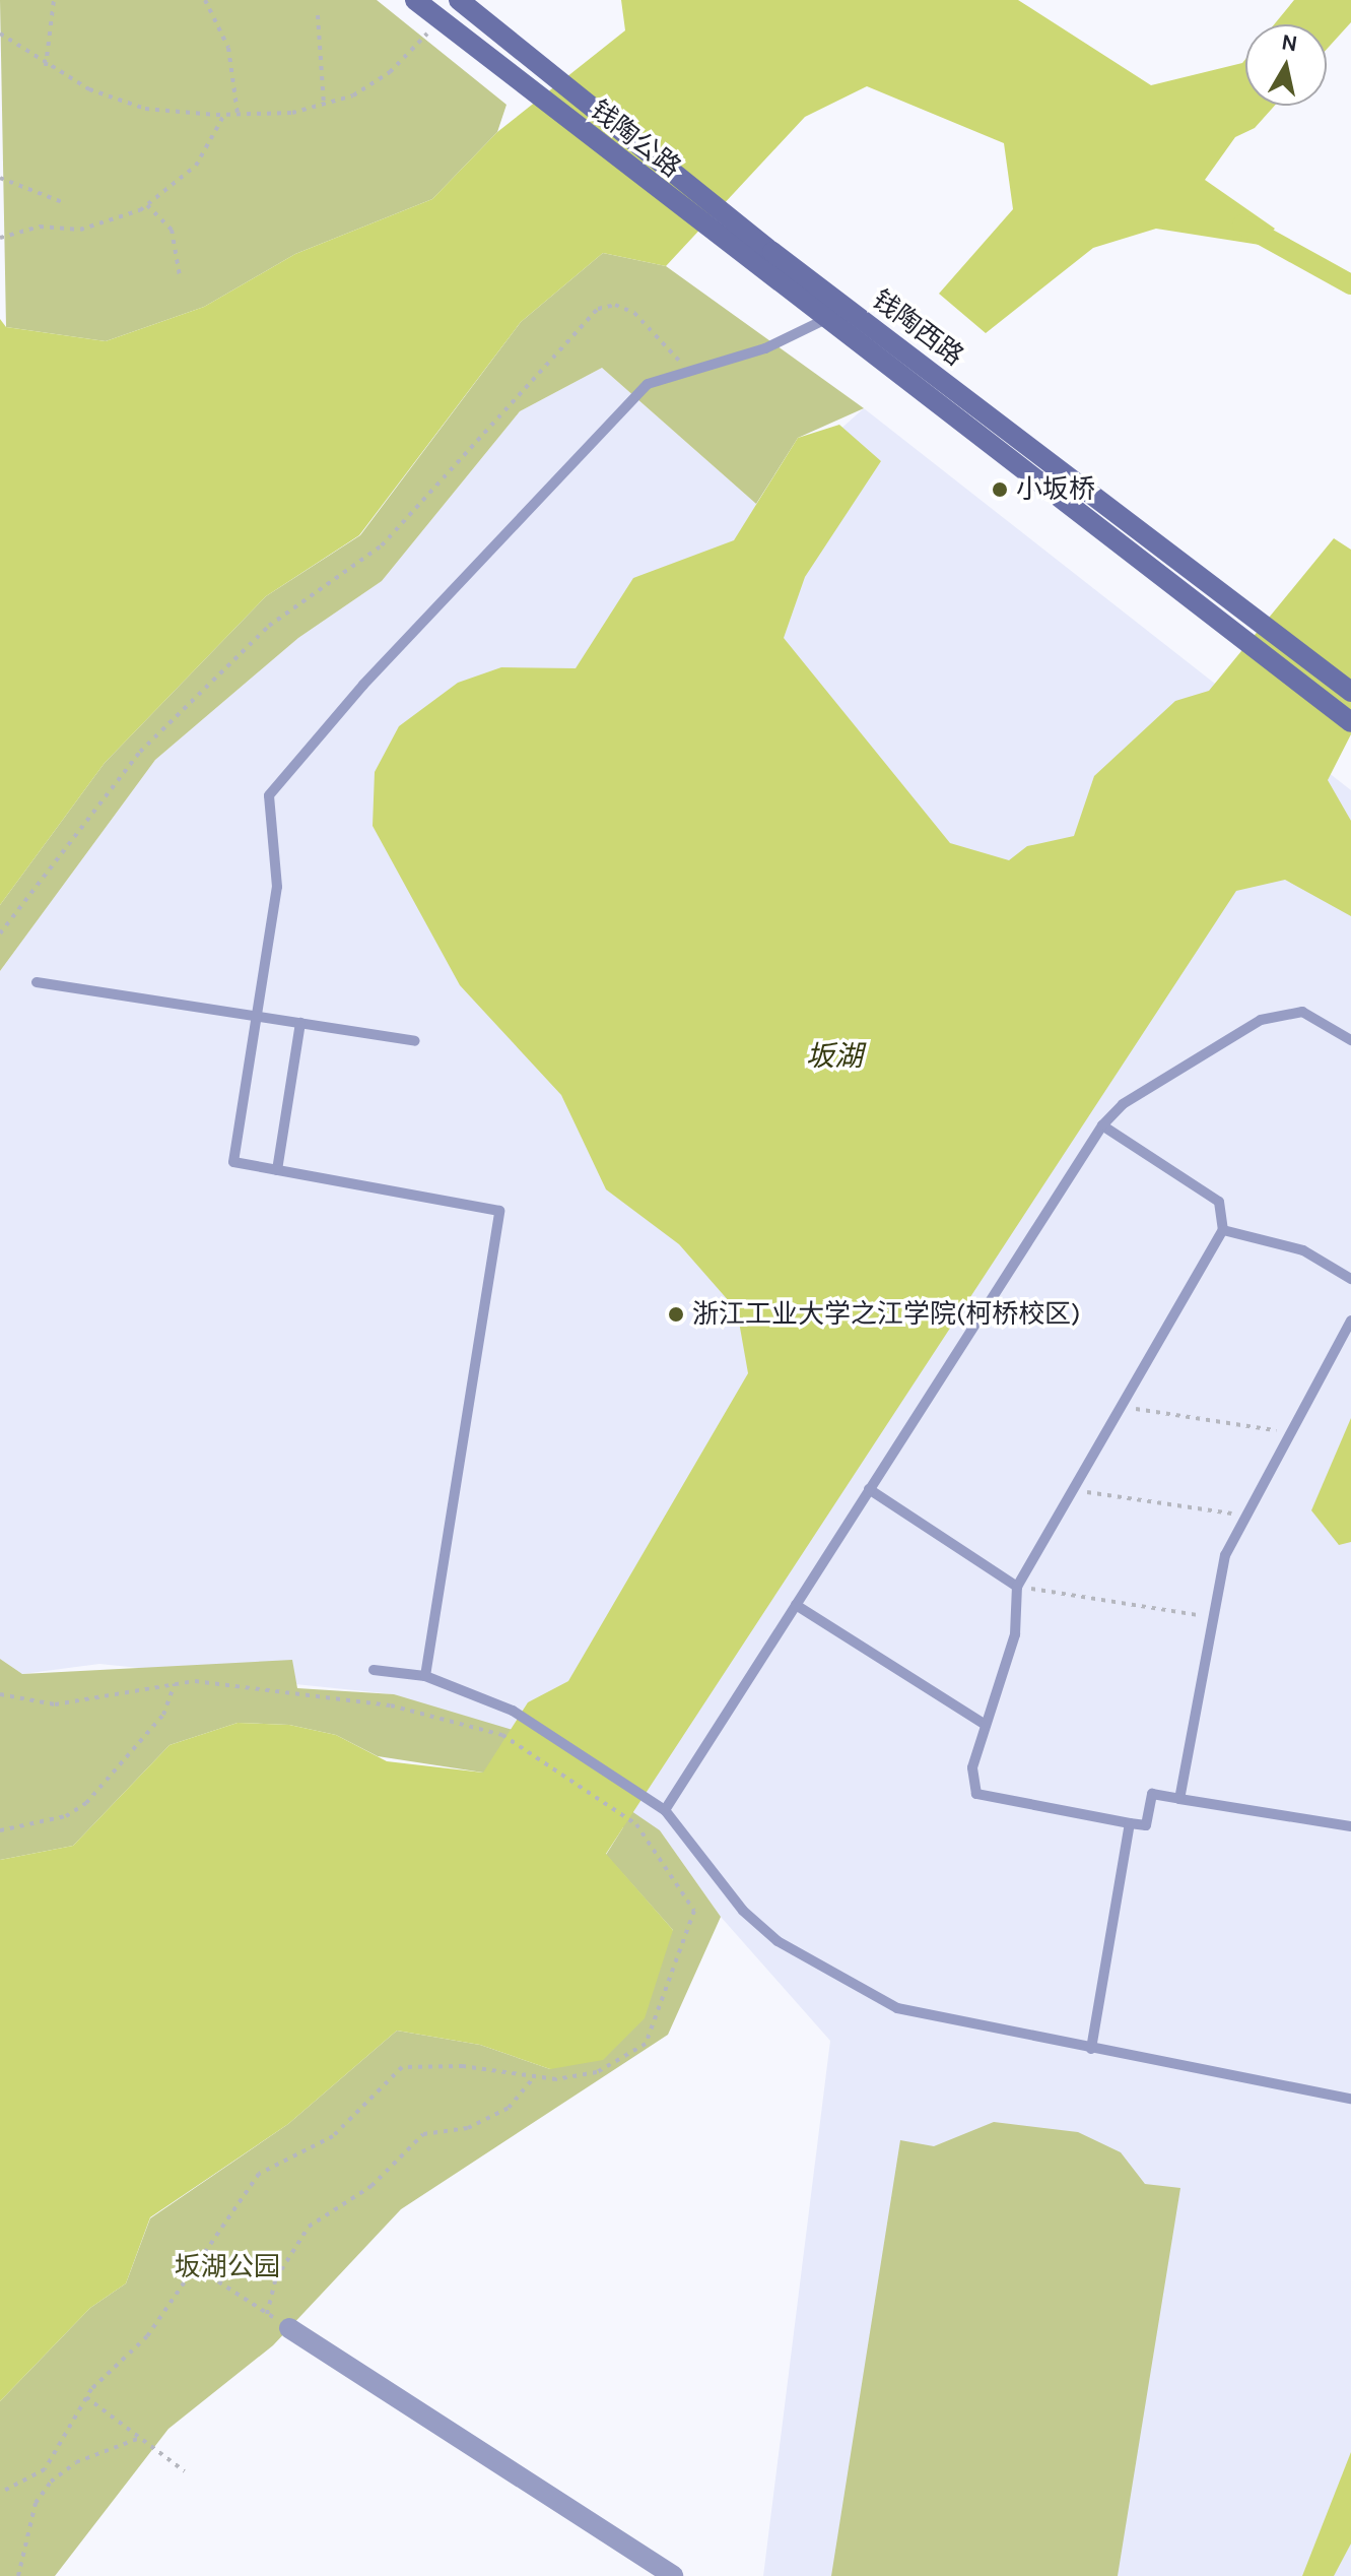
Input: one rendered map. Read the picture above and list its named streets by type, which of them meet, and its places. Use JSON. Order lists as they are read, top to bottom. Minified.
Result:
{"streets":{"street":["钱陶公路","钱陶西路"]},"crossings":[["钱陶公路","钱陶西路"]],"water":["坂湖"],"parks":["坂湖公园"],"places":["小坂桥","浙江工业大学之江学院(柯桥校区)"],"north":"top"}
